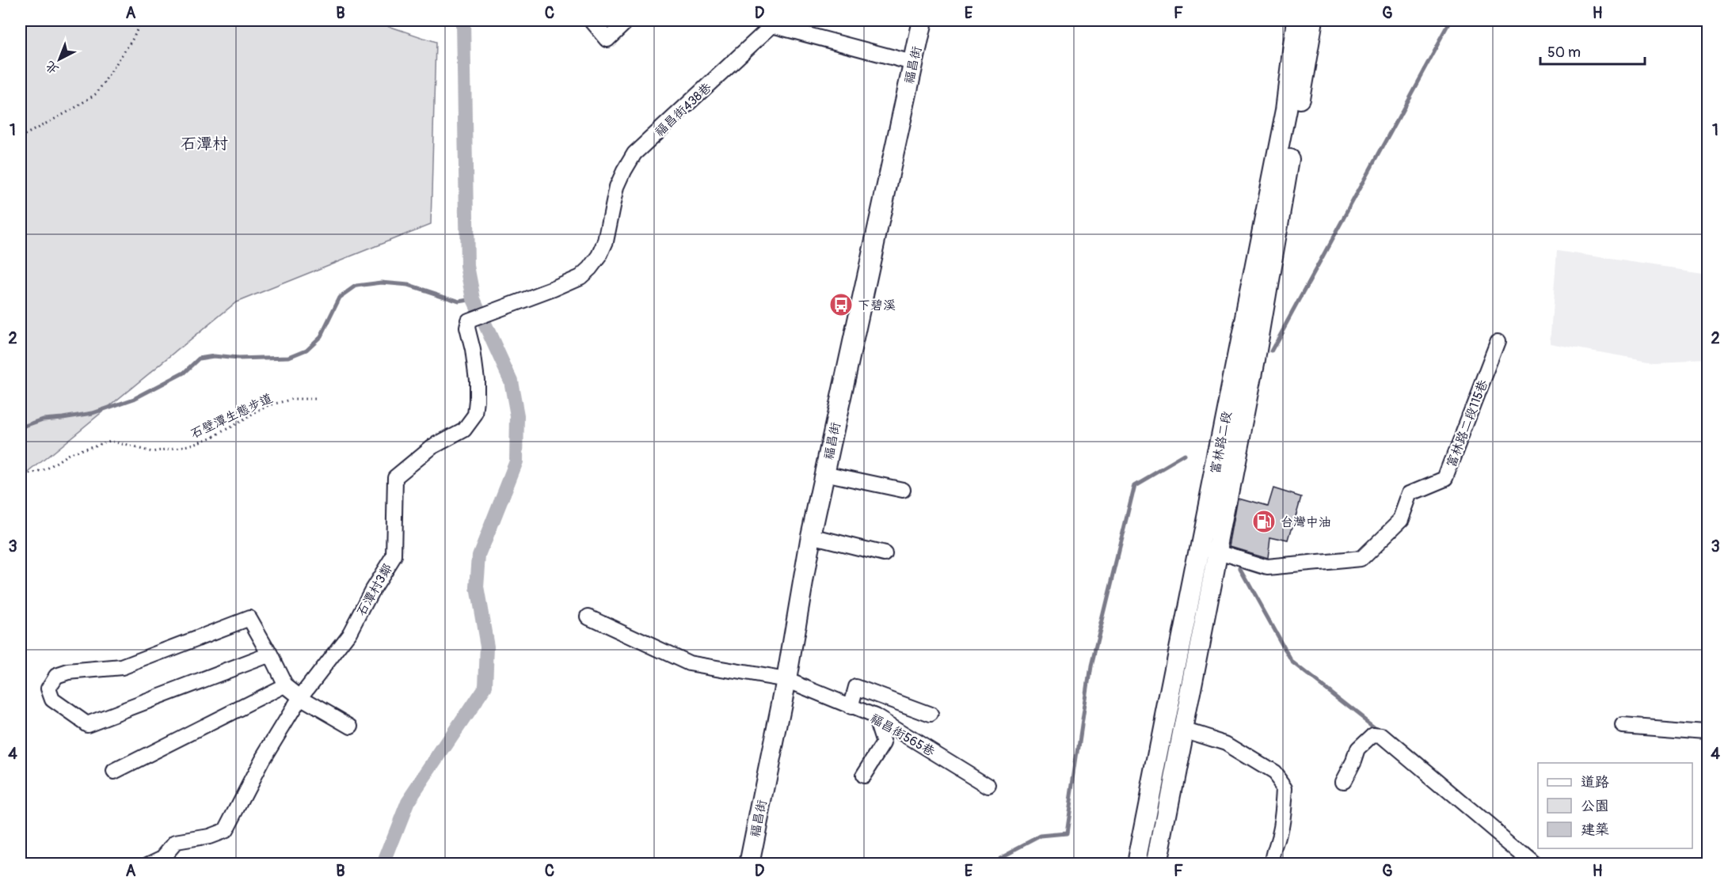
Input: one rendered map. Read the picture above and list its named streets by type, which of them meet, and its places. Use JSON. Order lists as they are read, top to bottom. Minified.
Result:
{"streets":{"main road":["福昌街","富林路二段"],"lane":["福昌街438巷","富林路二段115巷","石潭村3鄰","福昌街565巷"],"path":["石壁潭生態步道"]},"crossings":[["福昌街","福昌街438巷"],["福昌街","福昌街565巷"],["福昌街438巷","石潭村3鄰"],["富林路二段115巷","富林路二段"]],"districts":["石潭村"],"places":{"bus stop":["下碧溪"],"fuel station":["台灣中油"]},"legend":["道路","公園","建築"],"scale_bar":"50 m","north":"bottom left","grid":{"columns":["A","B","C","D","E","F","G","H"],"rows":["1","2","3","4"]}}
